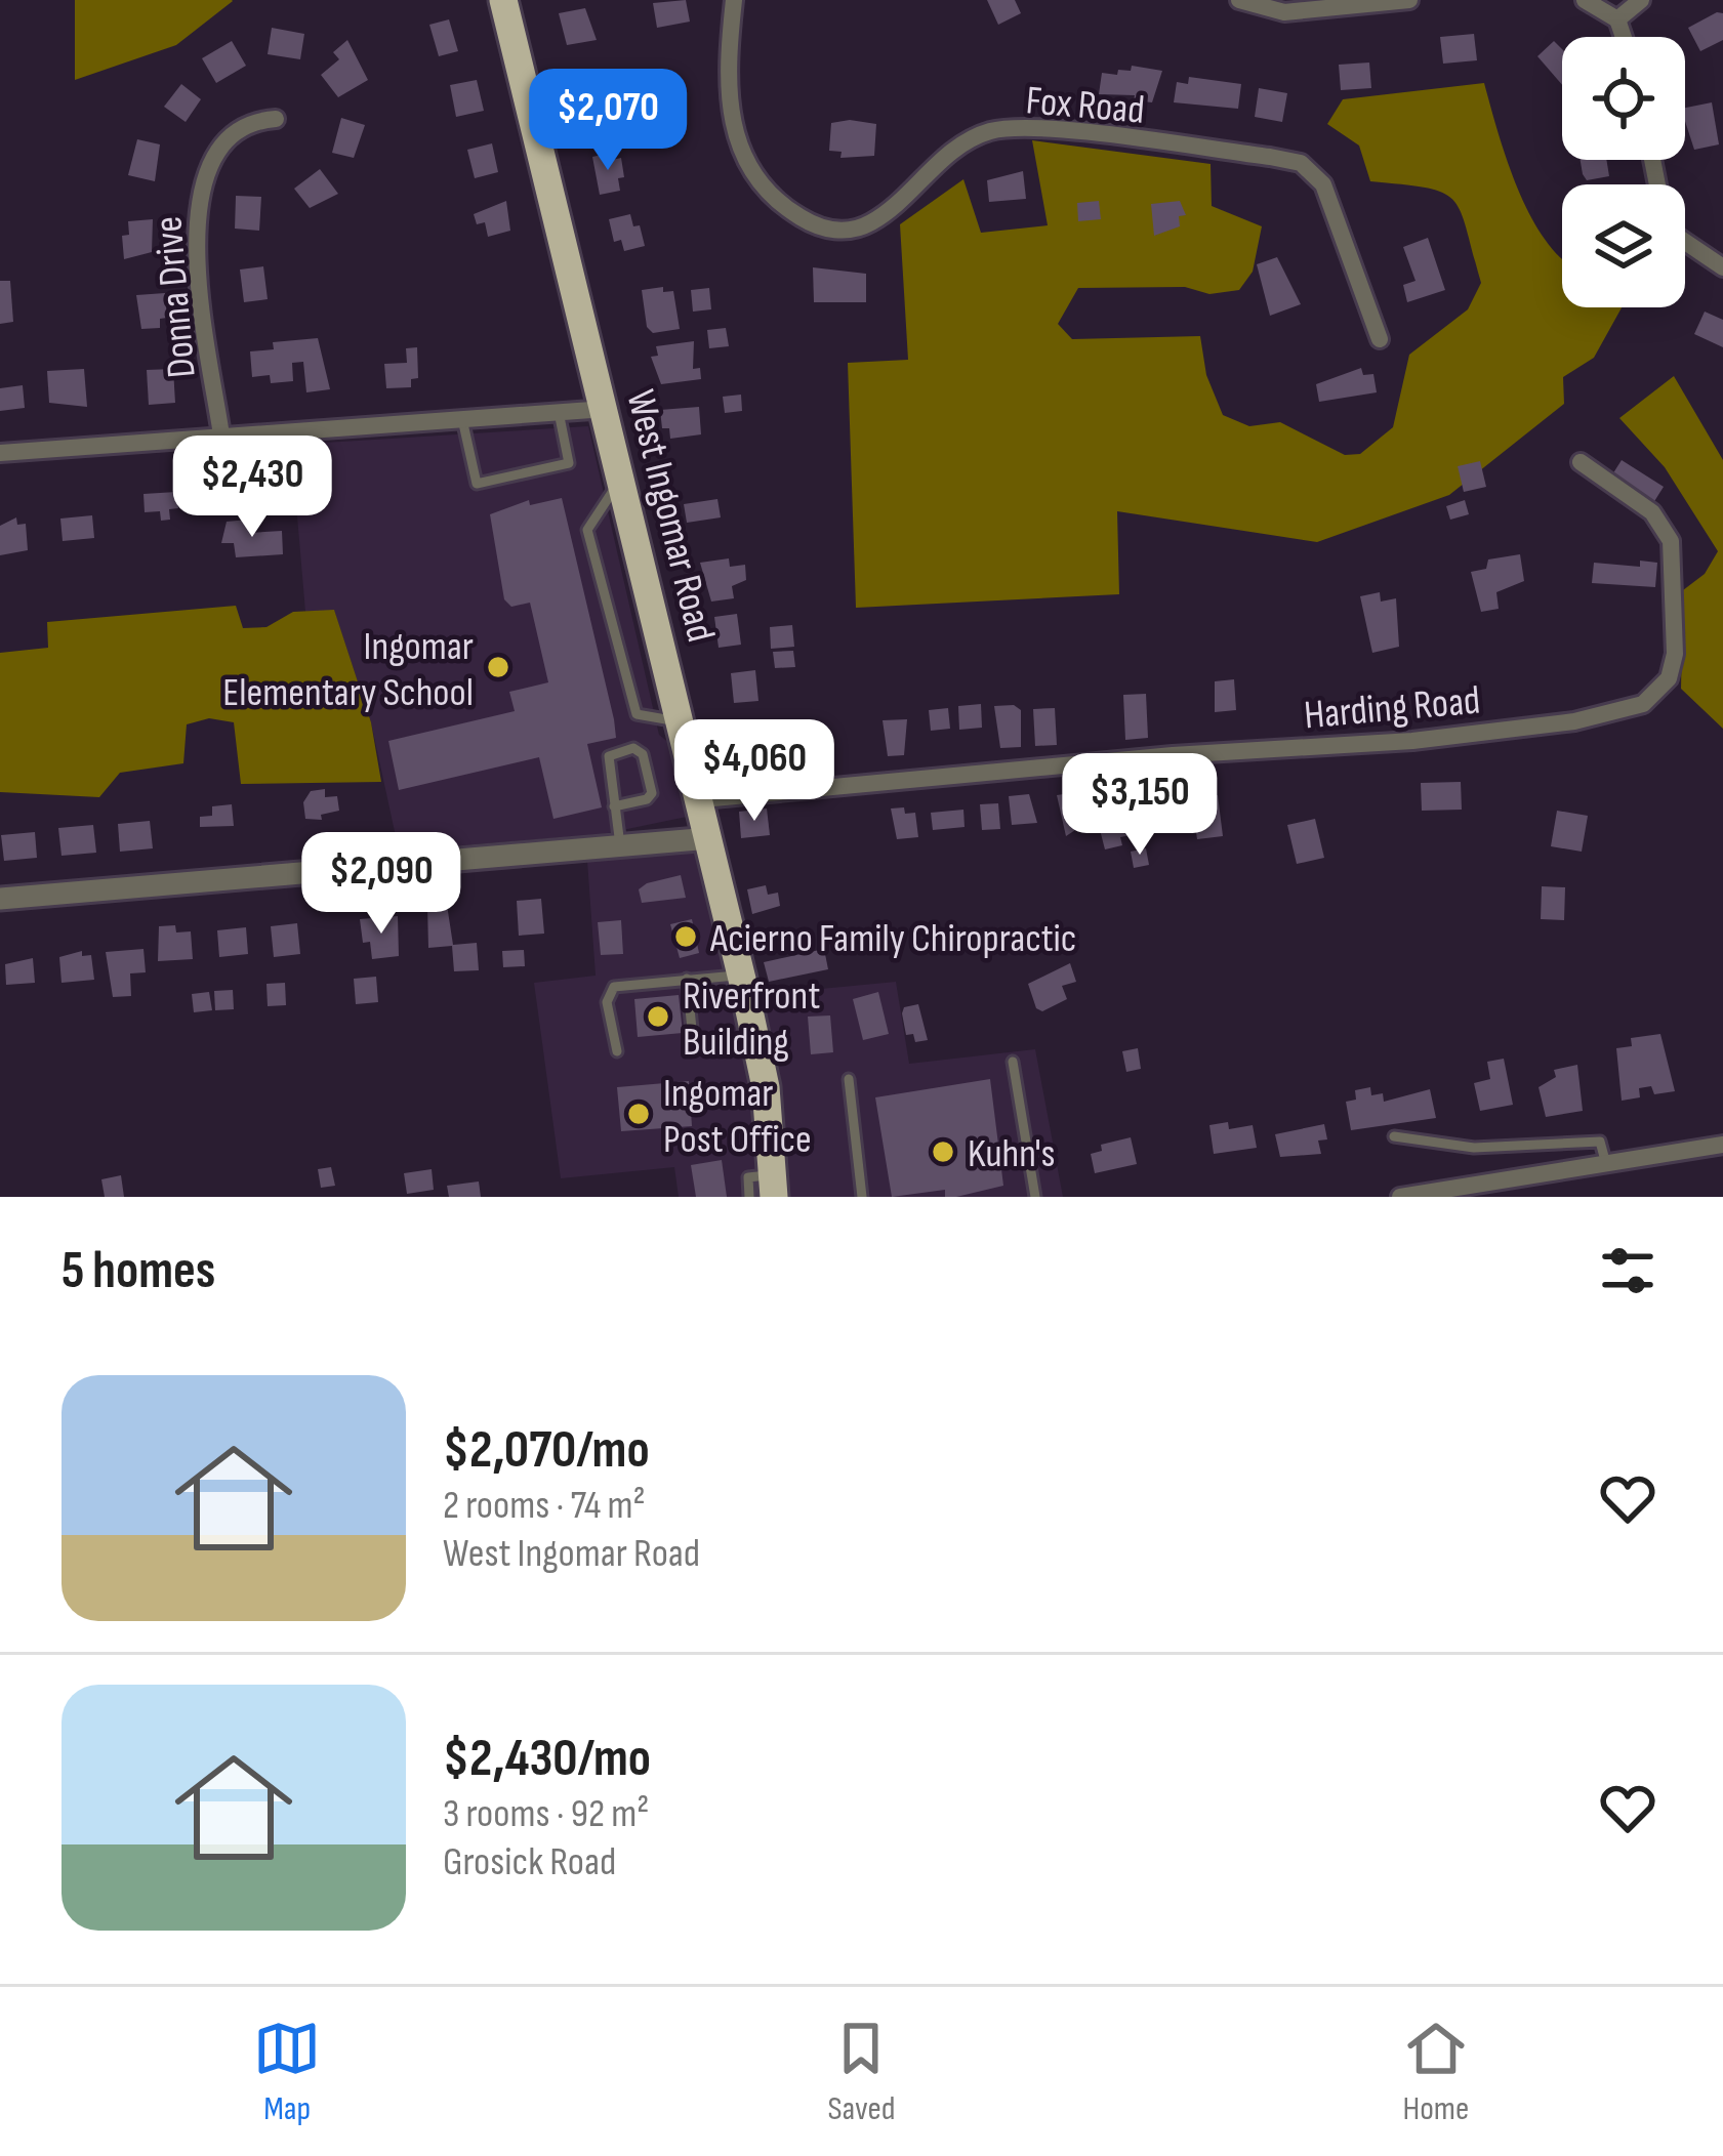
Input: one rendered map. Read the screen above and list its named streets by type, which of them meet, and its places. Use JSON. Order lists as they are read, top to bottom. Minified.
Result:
{"streets":{"main road":["West Ingomar Road"],"street":["Fox Road","Donna Drive","Harding Road"]},"crossings":[["West Ingomar Road","Harding Road"]],"places":["Ingomar Elementary School","Acierno Family Chiropractic","Riverfront Building","Ingomar Post Office","Kuhn's"],"page":{"price":["$2,070","$2,430","$4,060","$3,150","$2,090"],"heading":"5 homes","list":[{"name":"$2,070/mo","note":"2 rooms · 74 m² · West Ingomar Road"},{"name":"$2,430/mo","note":"3 rooms · 92 m² · Grosick Road"}],"tabs":["Map","Saved","Home"]}}
